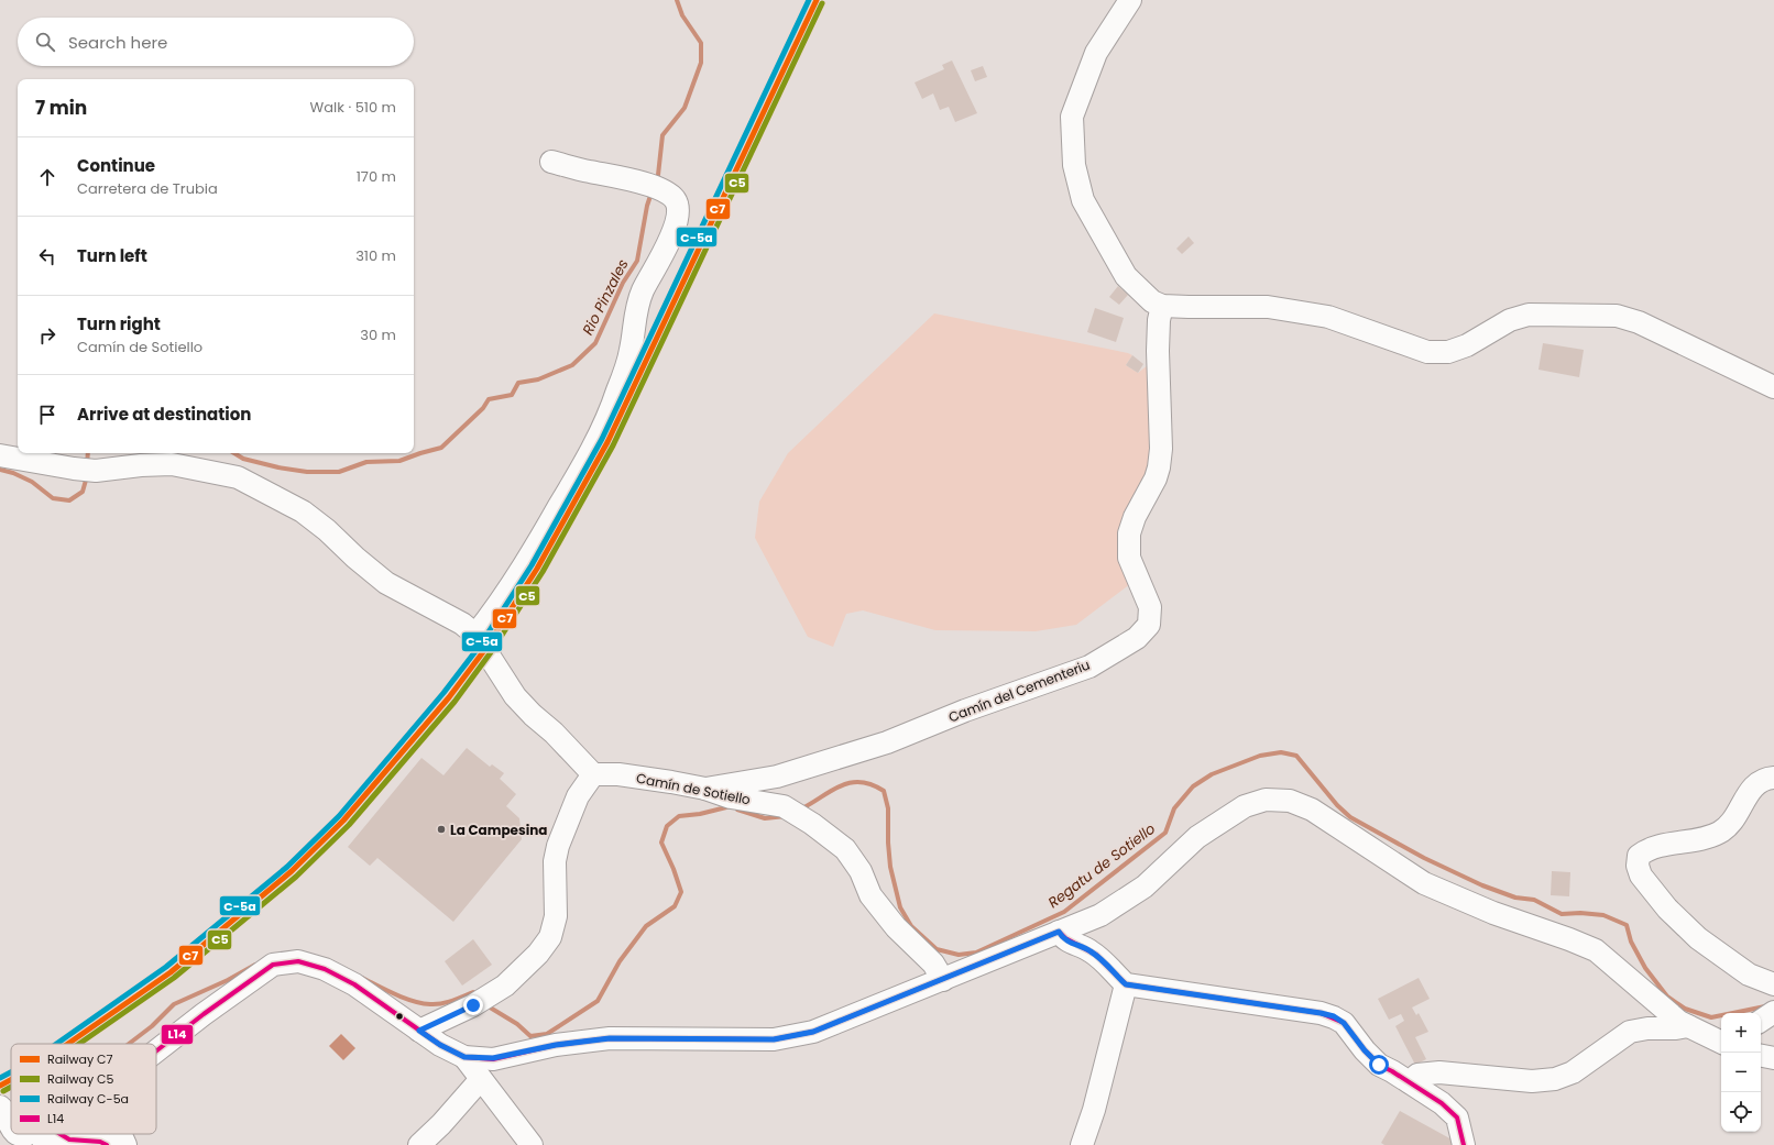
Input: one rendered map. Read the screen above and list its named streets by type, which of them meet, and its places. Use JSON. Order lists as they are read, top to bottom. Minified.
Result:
{"streets":{"street":["Camín del Cementeriu","Camín de Sotiello"]},"crossings":[["Camín del Cementeriu","Camín de Sotiello"]],"water":["Rio Pinzales","Regatu de Sotiello"],"places":["La Campesina"],"lines":["rail line C7","rail line C-5a","rail line C5","transit line L14"],"legend":["Railway C7","Railway C5","Railway C-5a","L14"],"page":{"search":"Search here","heading":["7 min","Walk · 510 m"],"list":[["Continue","Carretera de Trubia","170 m"],["Turn left","310 m"],["Turn right","Camín de Sotiello","30 m"],"Arrive at destination"],"map_buttons":["+","−"]}}
